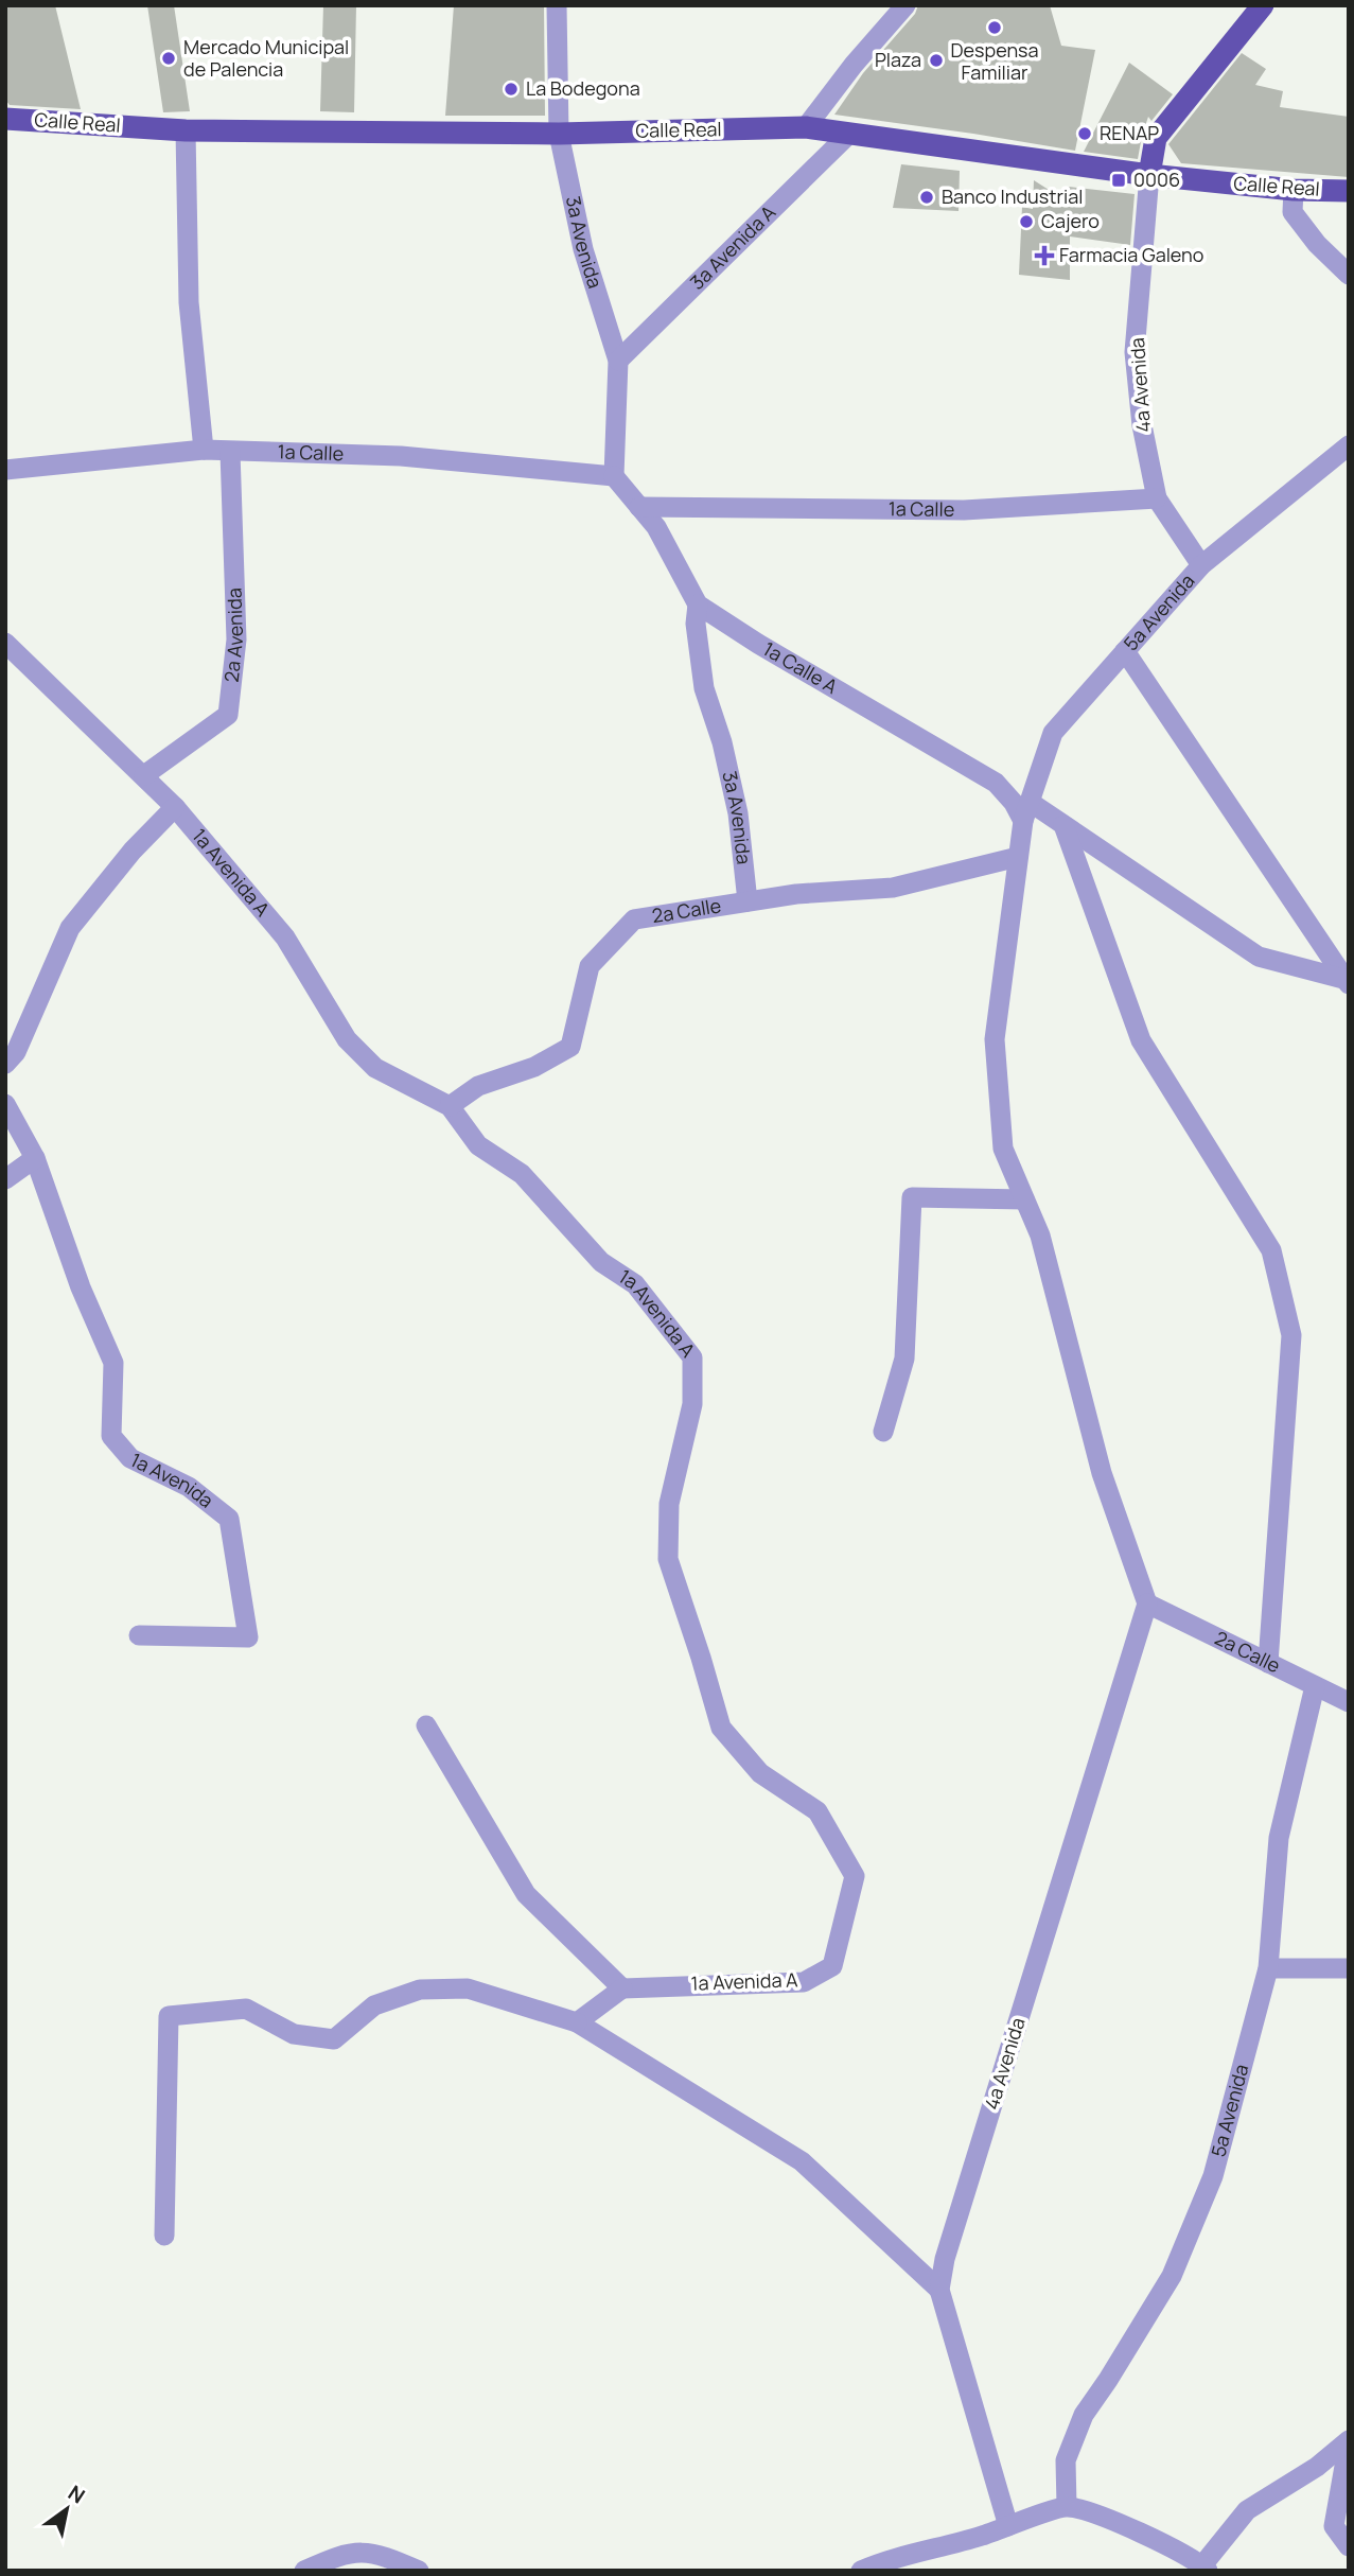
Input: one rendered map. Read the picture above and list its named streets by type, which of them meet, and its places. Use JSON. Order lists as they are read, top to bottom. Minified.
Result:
{"streets":{"main road":["Calle Real","4a Avenida"],"street":["3a Avenida","3a Avenida A","1a Calle","5a Avenida","2a Avenida","1a Calle A","1a Avenida A","2a Calle","1a Avenida"]},"crossings":[["Calle Real","3a Avenida"],["Calle Real","3a Avenida A"],["Calle Real","4a Avenida"],["3a Avenida","3a Avenida A"],["3a Avenida","1a Calle"],["3a Avenida","1a Calle A"],["3a Avenida","2a Calle"],["4a Avenida","1a Calle"],["4a Avenida","5a Avenida"],["4a Avenida","2a Calle"],["1a Calle","2a Avenida"],["1a Calle","1a Calle A"],["5a Avenida","1a Calle A"],["5a Avenida","2a Calle"],["2a Avenida","1a Avenida A"],["1a Avenida A","2a Calle"]],"places":{"other":["Despensa Familiar","Mercado Municipal de Palencia","Plaza","La Bodegona","RENAP","Banco Industrial","Cajero"],"transit":["0006"],"health":["Farmacia Galeno"]},"north":"top right"}
